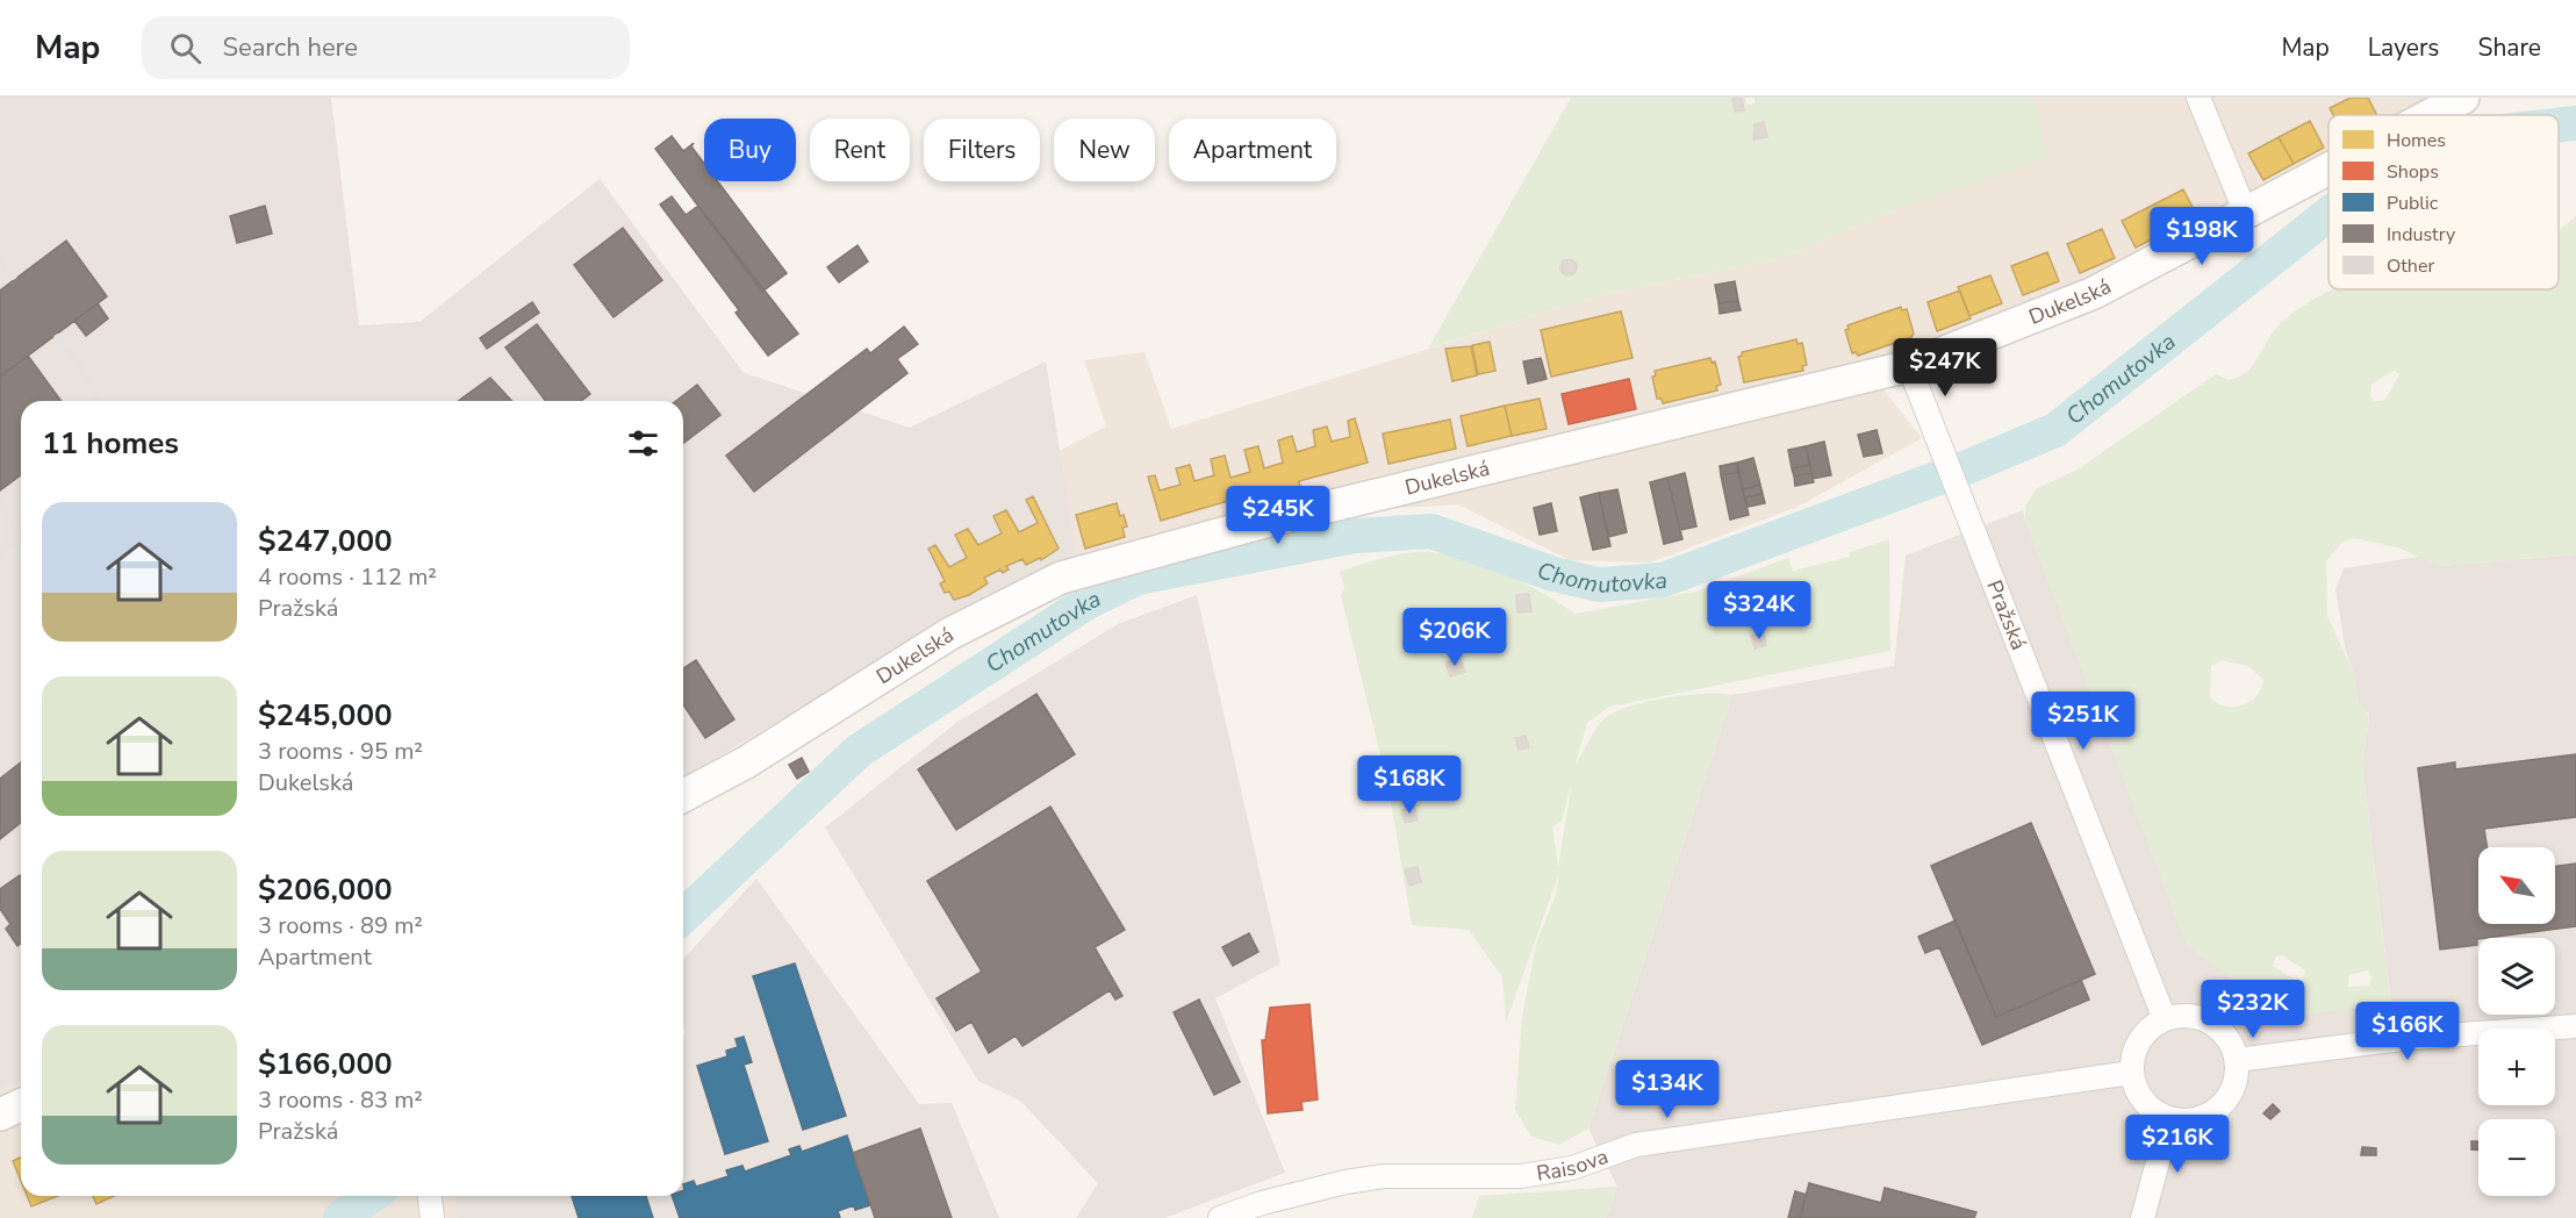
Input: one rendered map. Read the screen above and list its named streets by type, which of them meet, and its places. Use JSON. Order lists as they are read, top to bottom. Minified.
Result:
{"streets":{"street":["Dukelská","Pražská","Raisova"]},"crossings":[["Dukelská","Pražská"],["Pražská","Raisova"]],"water":["Chomutovka"],"legend":["Homes","Shops","Public","Industry","Other"],"north":"top left","page":{"header":"Map","search":"Search here","nav":["Map","Layers","Share"],"chip":["Buy","Rent","Filters","New","Apartment"],"price":["$198K","$247K","$245K","$324K","$206K","$251K","$168K","$232K","$166K","$134K","$216K"],"heading":"11 homes","list":[{"name":"$247,000","note":"4 rooms · 112 m² · Pražská"},{"name":"$245,000","note":"3 rooms · 95 m² · Dukelská"},{"name":"$206,000","note":"3 rooms · 89 m² · Apartment"},{"name":"$166,000","note":"3 rooms · 83 m² · Pražská"}],"map_buttons":["+","−"]}}
